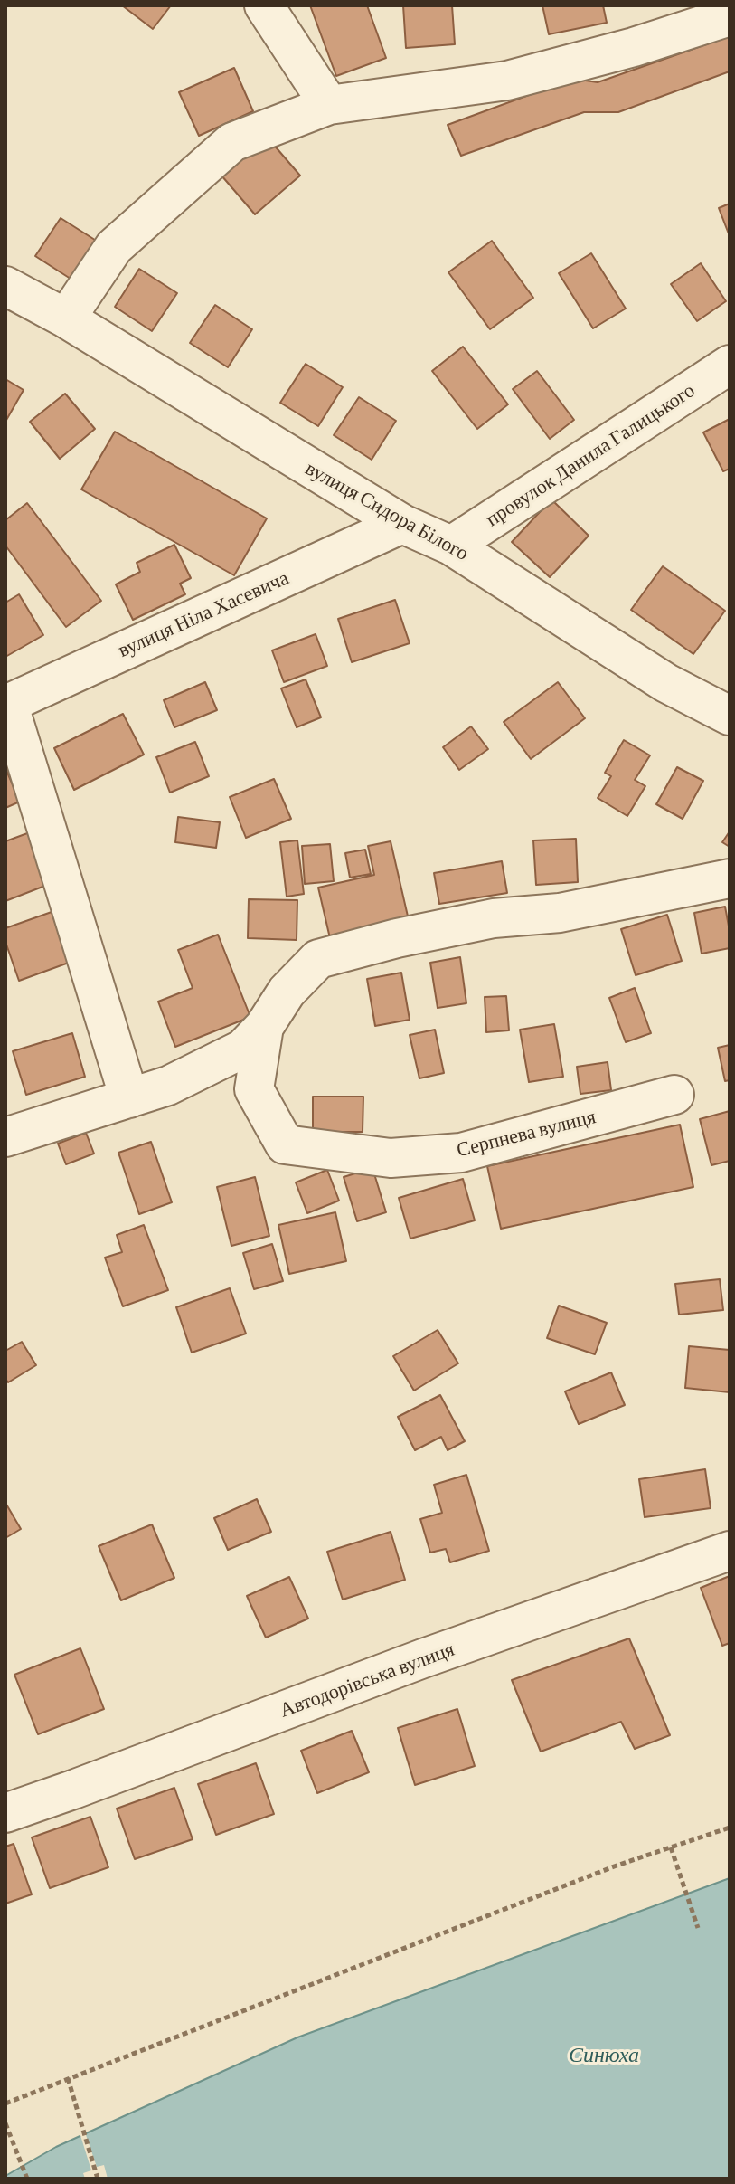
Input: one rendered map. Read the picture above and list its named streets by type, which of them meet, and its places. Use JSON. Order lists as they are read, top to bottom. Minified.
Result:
{"streets":{"street":["провулок Данила Галицького","вулиця Сидора Білого","вулиця Ніла Хасевича","Серпнева вулиця","Автодорівська вулиця"]},"crossings":[["провулок Данила Галицького","вулиця Сидора Білого"],["вулиця Сидора Білого","вулиця Ніла Хасевича"]],"water":["Синюха"]}
